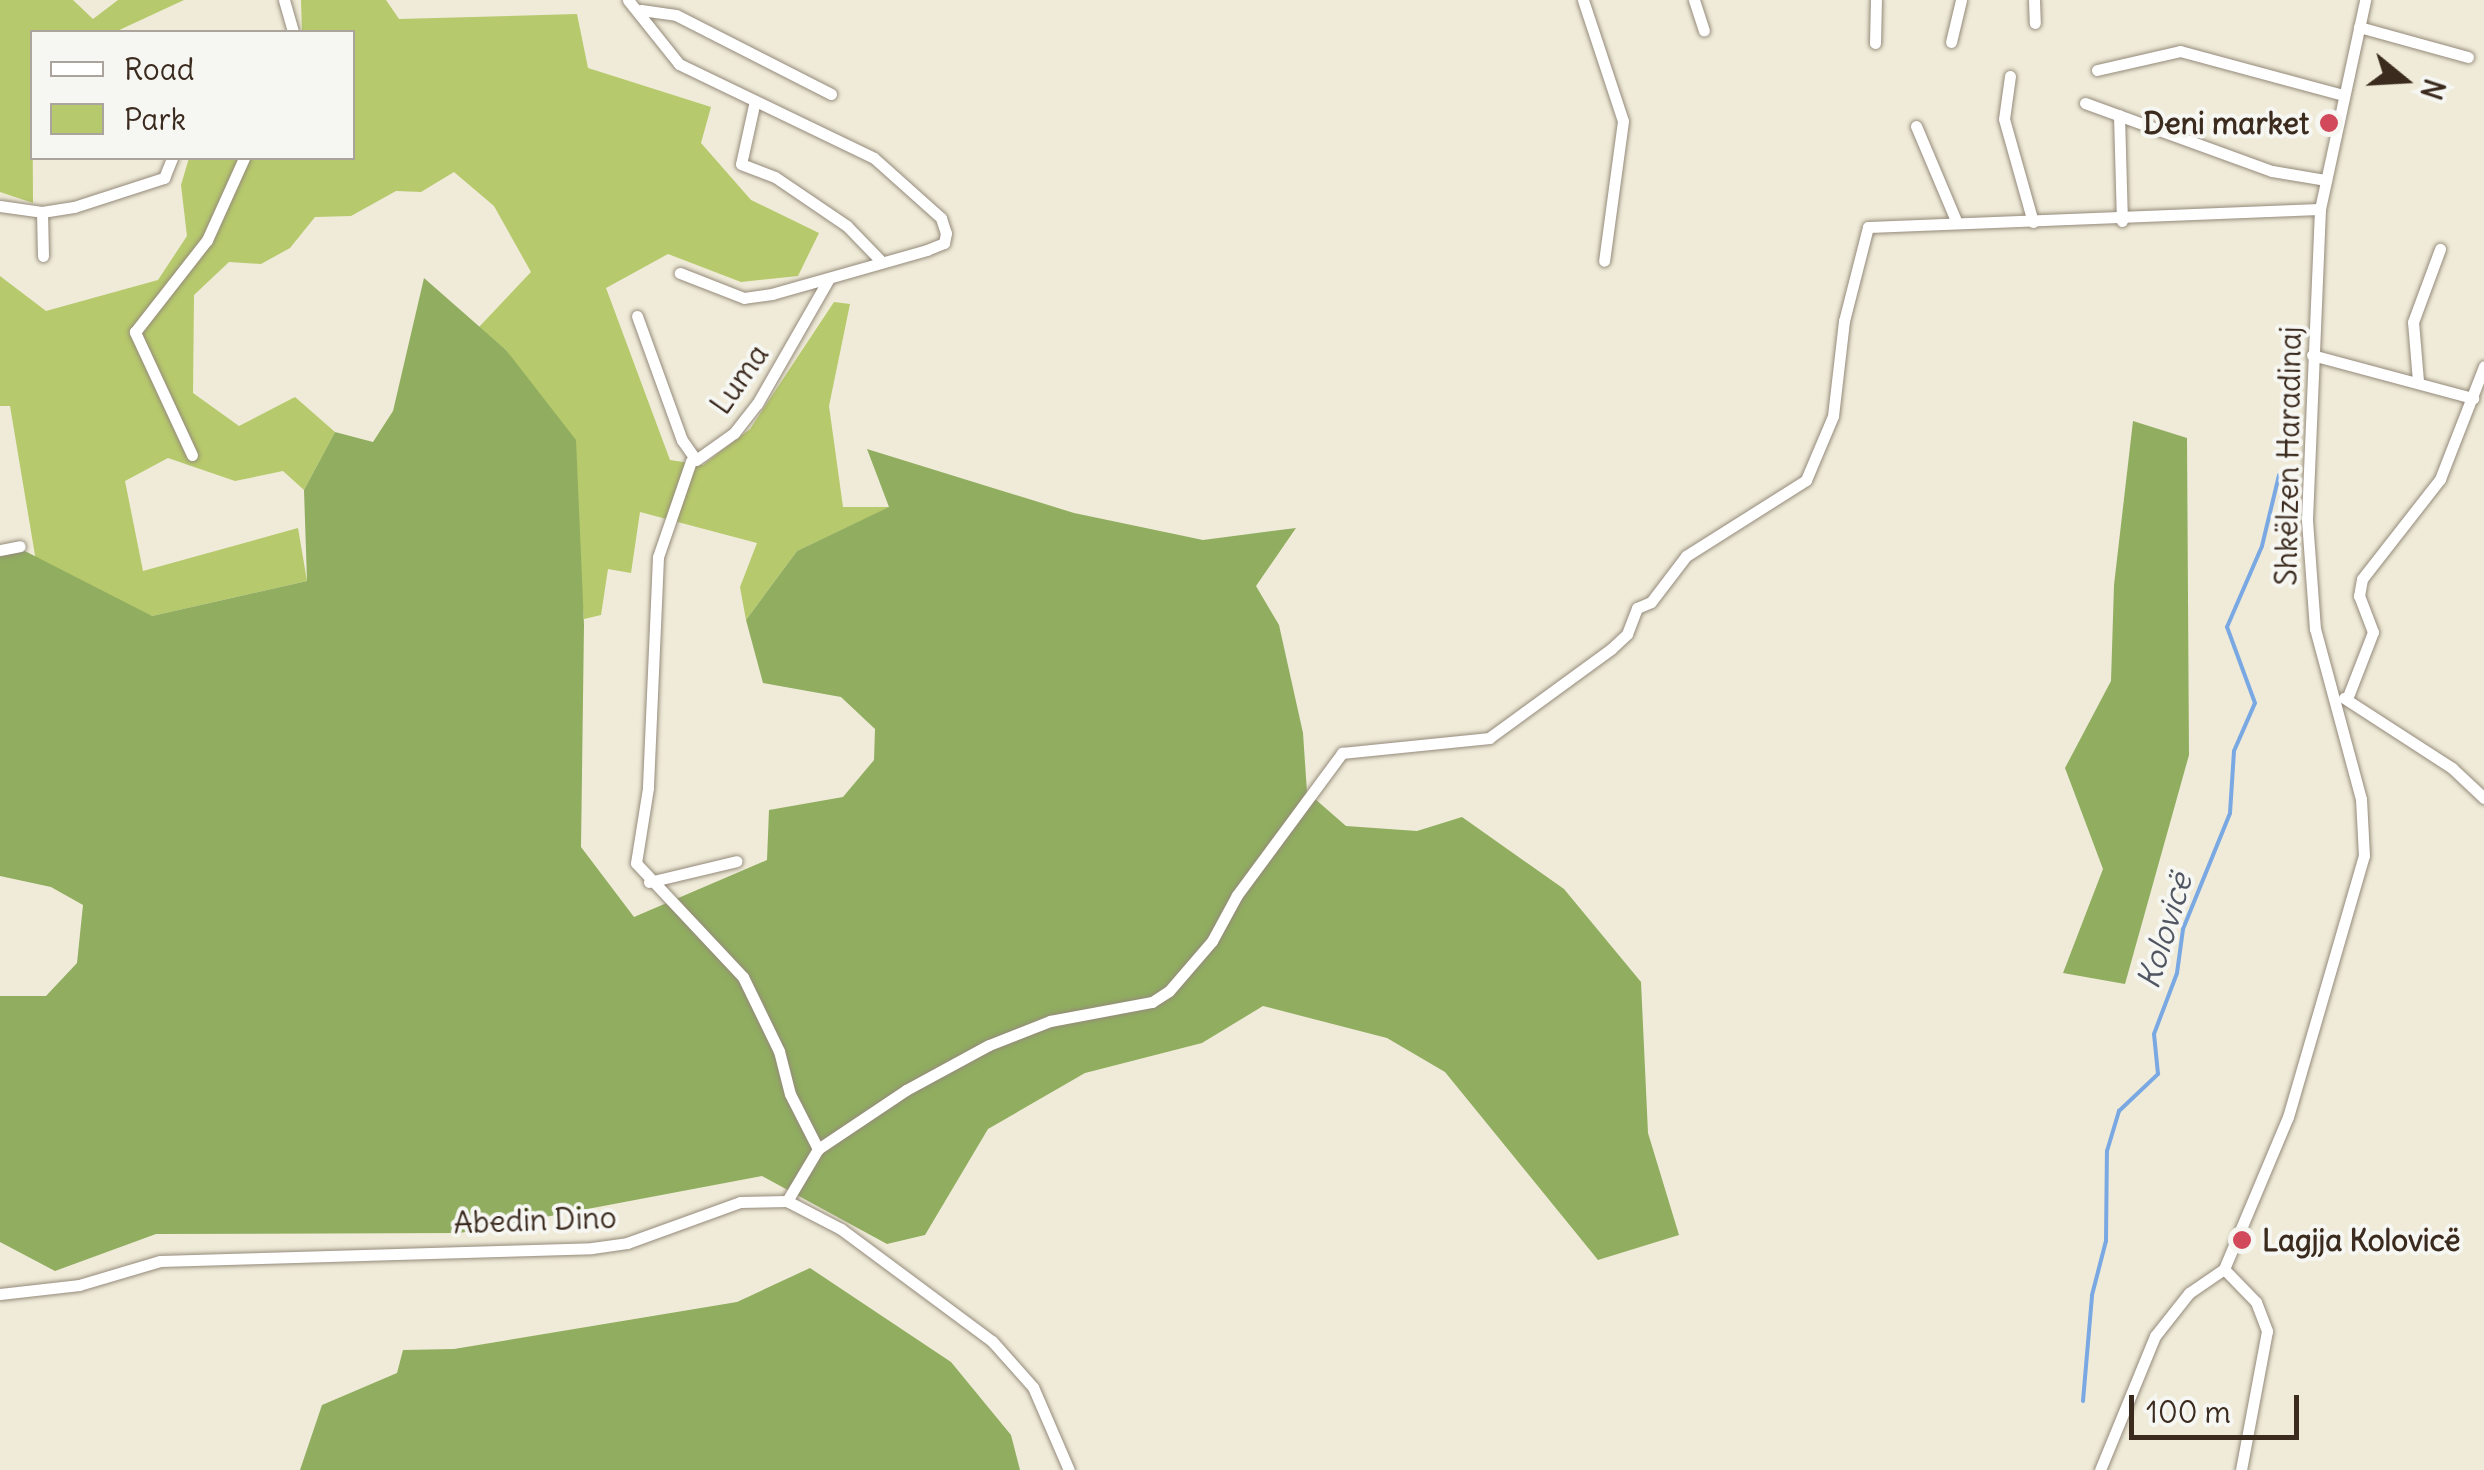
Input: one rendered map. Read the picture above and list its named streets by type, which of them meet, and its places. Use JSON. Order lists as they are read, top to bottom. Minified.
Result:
{"streets":{"street":["Luma","Shkëlzen Haradinaj","Abedin Dino"]},"water":["Kolovicë"],"places":["Deni market","Lagjja Kolovicë"],"legend":["Road","Park"],"scale_bar":"100 m","north":"right"}
